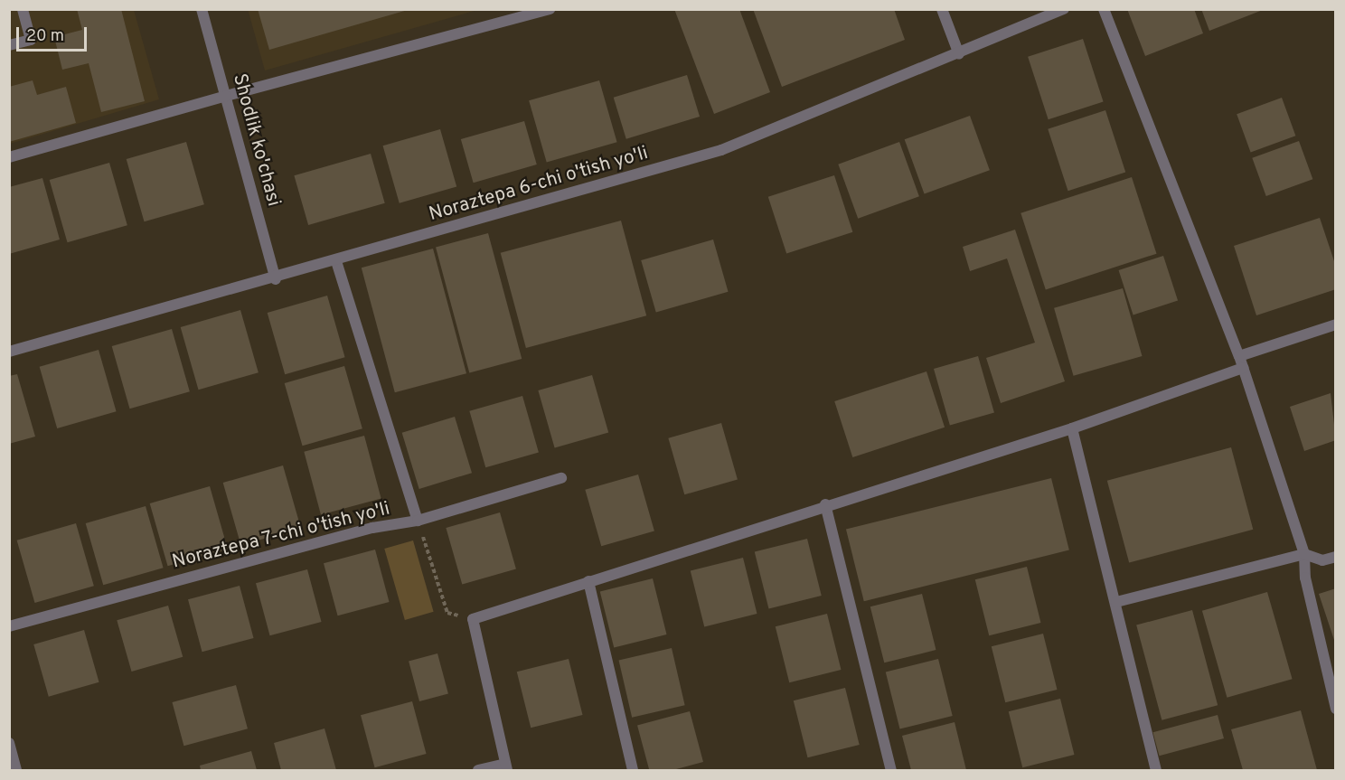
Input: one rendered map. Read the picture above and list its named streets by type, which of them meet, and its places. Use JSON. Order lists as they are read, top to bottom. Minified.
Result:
{"streets":{"street":["Shodlik ko'chasi","Noraztepa 6-chi o'tish yo'li","Noraztepa 7-chi o'tish yo'li"]},"crossings":[["Shodlik ko'chasi","Noraztepa 6-chi o'tish yo'li"]],"scale_bar":"20 m"}
